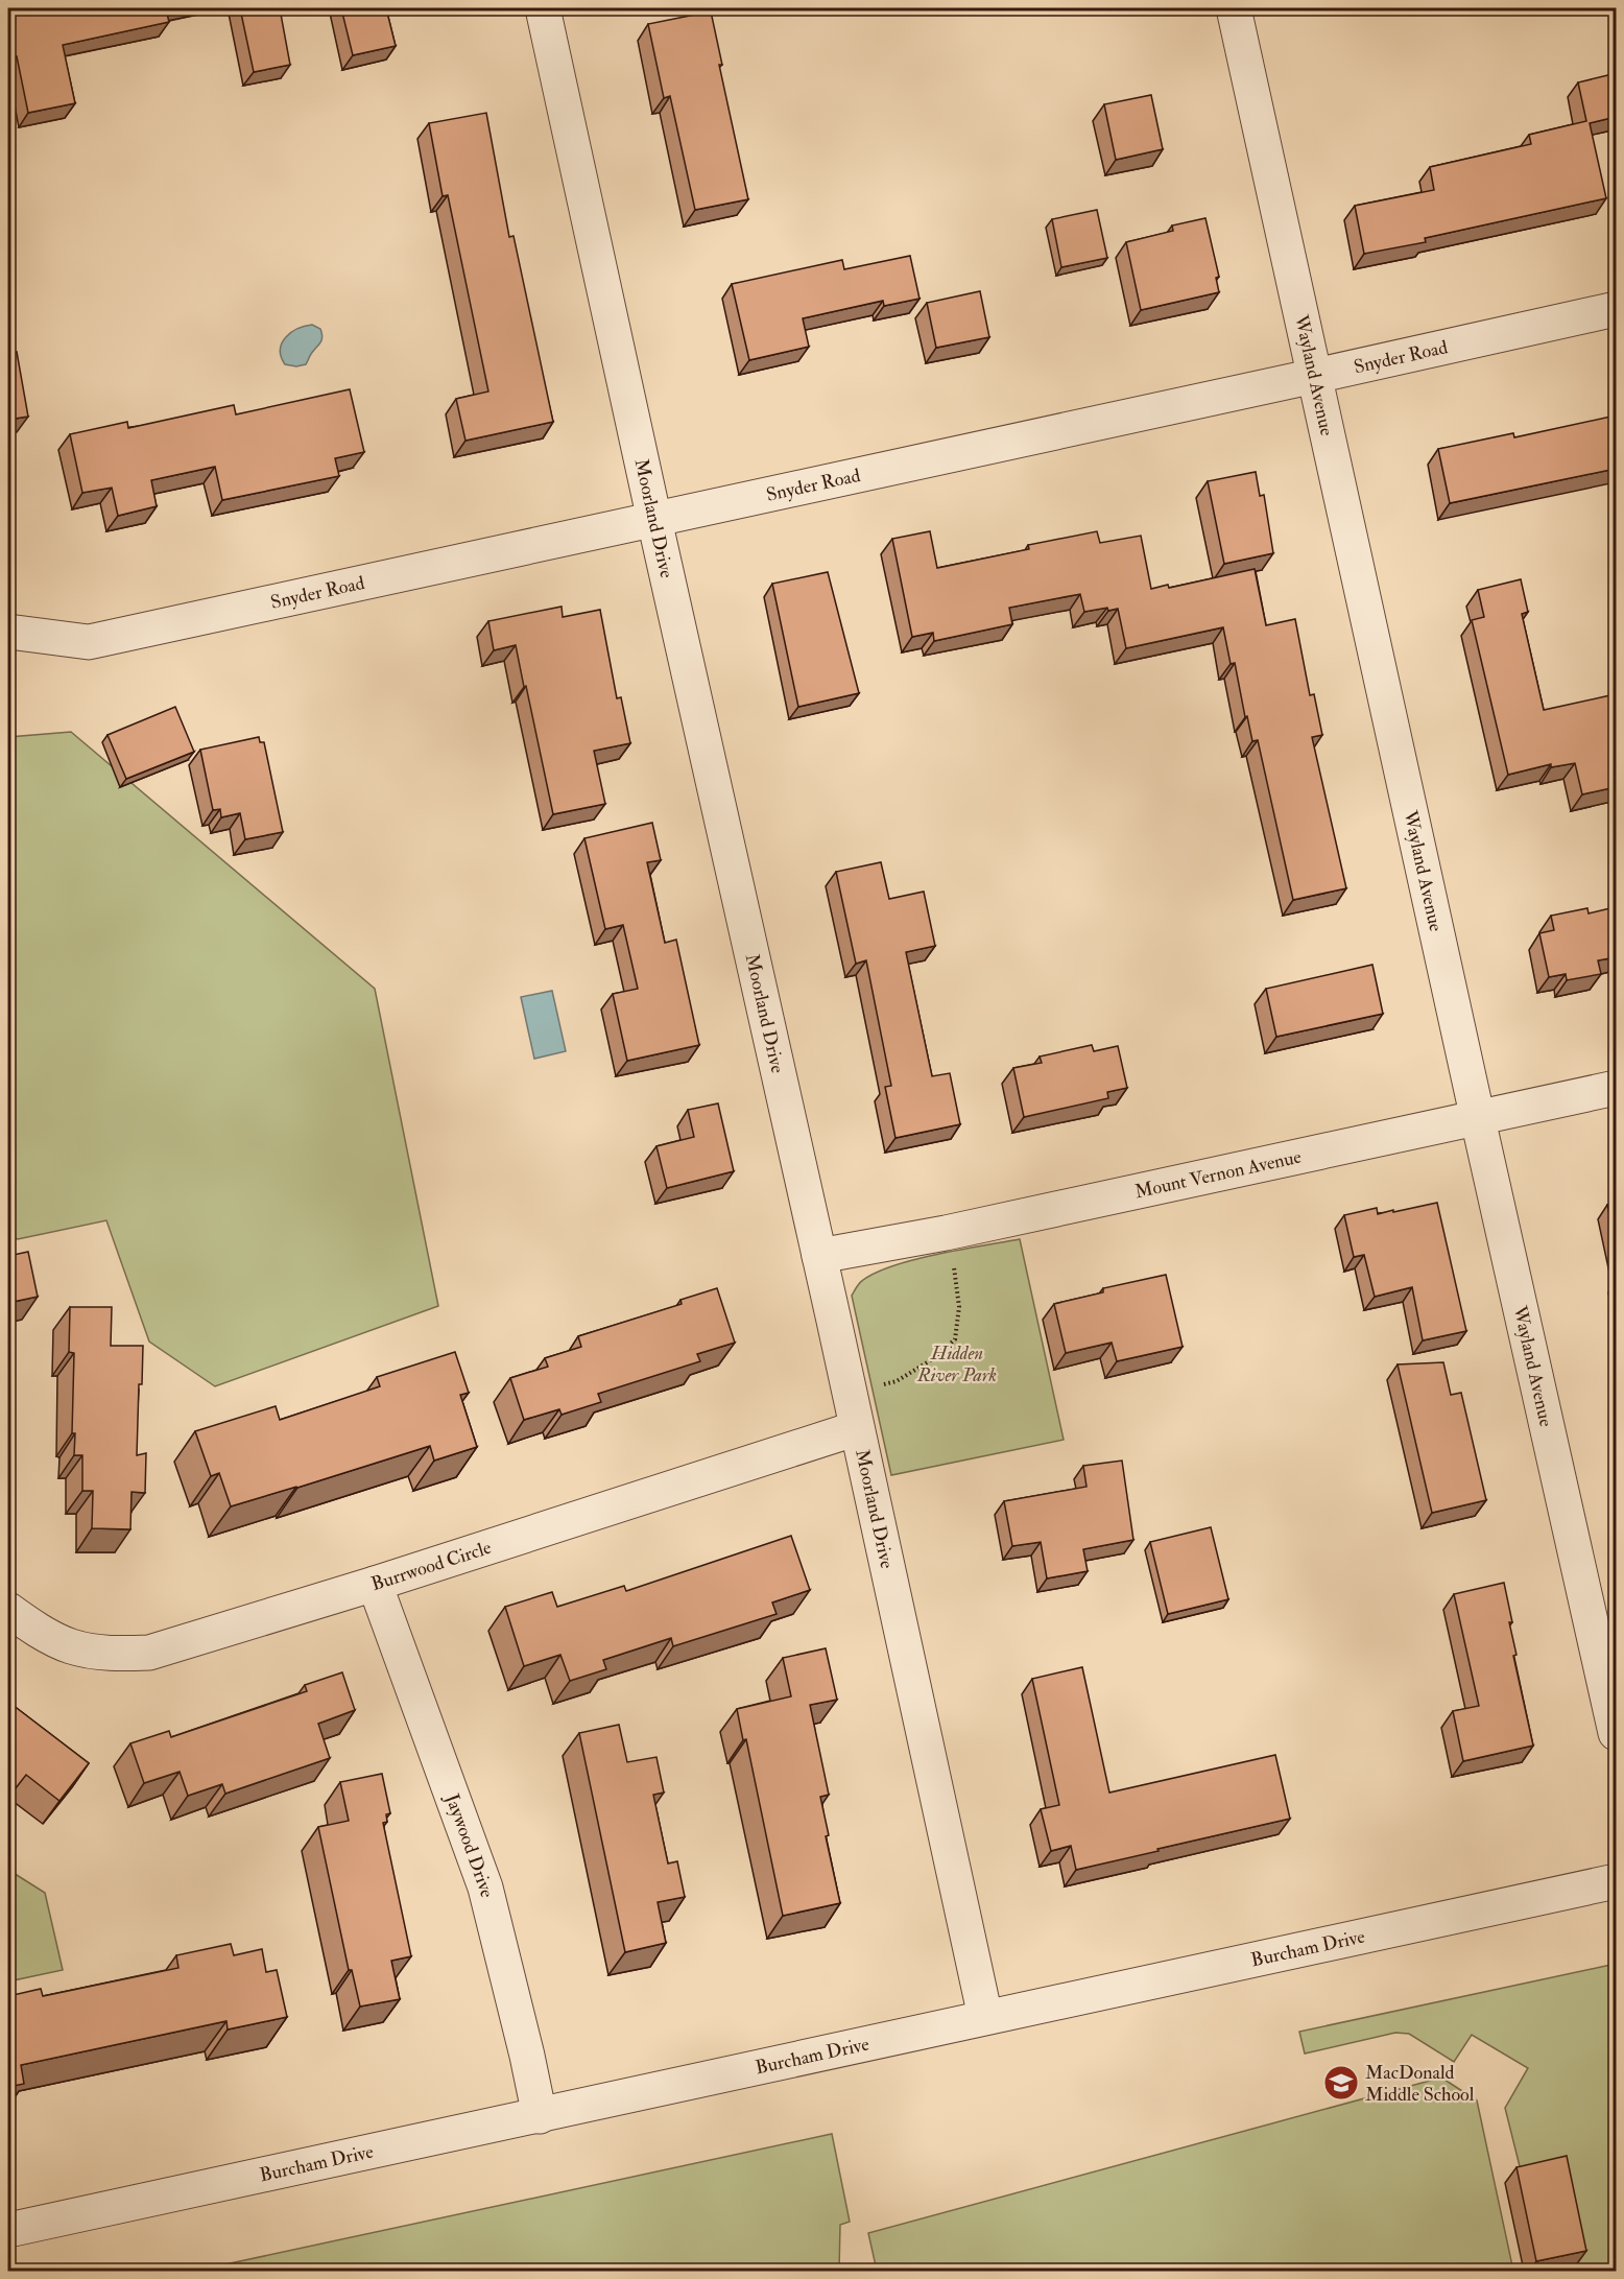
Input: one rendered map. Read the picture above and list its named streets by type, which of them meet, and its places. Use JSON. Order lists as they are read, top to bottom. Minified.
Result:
{"streets":{"street":["Snyder Road","Wayland Avenue","Moorland Drive","Mount Vernon Avenue","Burrwood Circle","Jaywood Drive","Burcham Drive"]},"crossings":[["Snyder Road","Wayland Avenue"],["Snyder Road","Moorland Drive"],["Wayland Avenue","Mount Vernon Avenue"],["Moorland Drive","Mount Vernon Avenue"],["Moorland Drive","Burrwood Circle"],["Moorland Drive","Burcham Drive"],["Burrwood Circle","Jaywood Drive"],["Jaywood Drive","Burcham Drive"]],"parks":["Hidden River Park"],"places":{"school or university":["MacDonald Middle School"]}}
